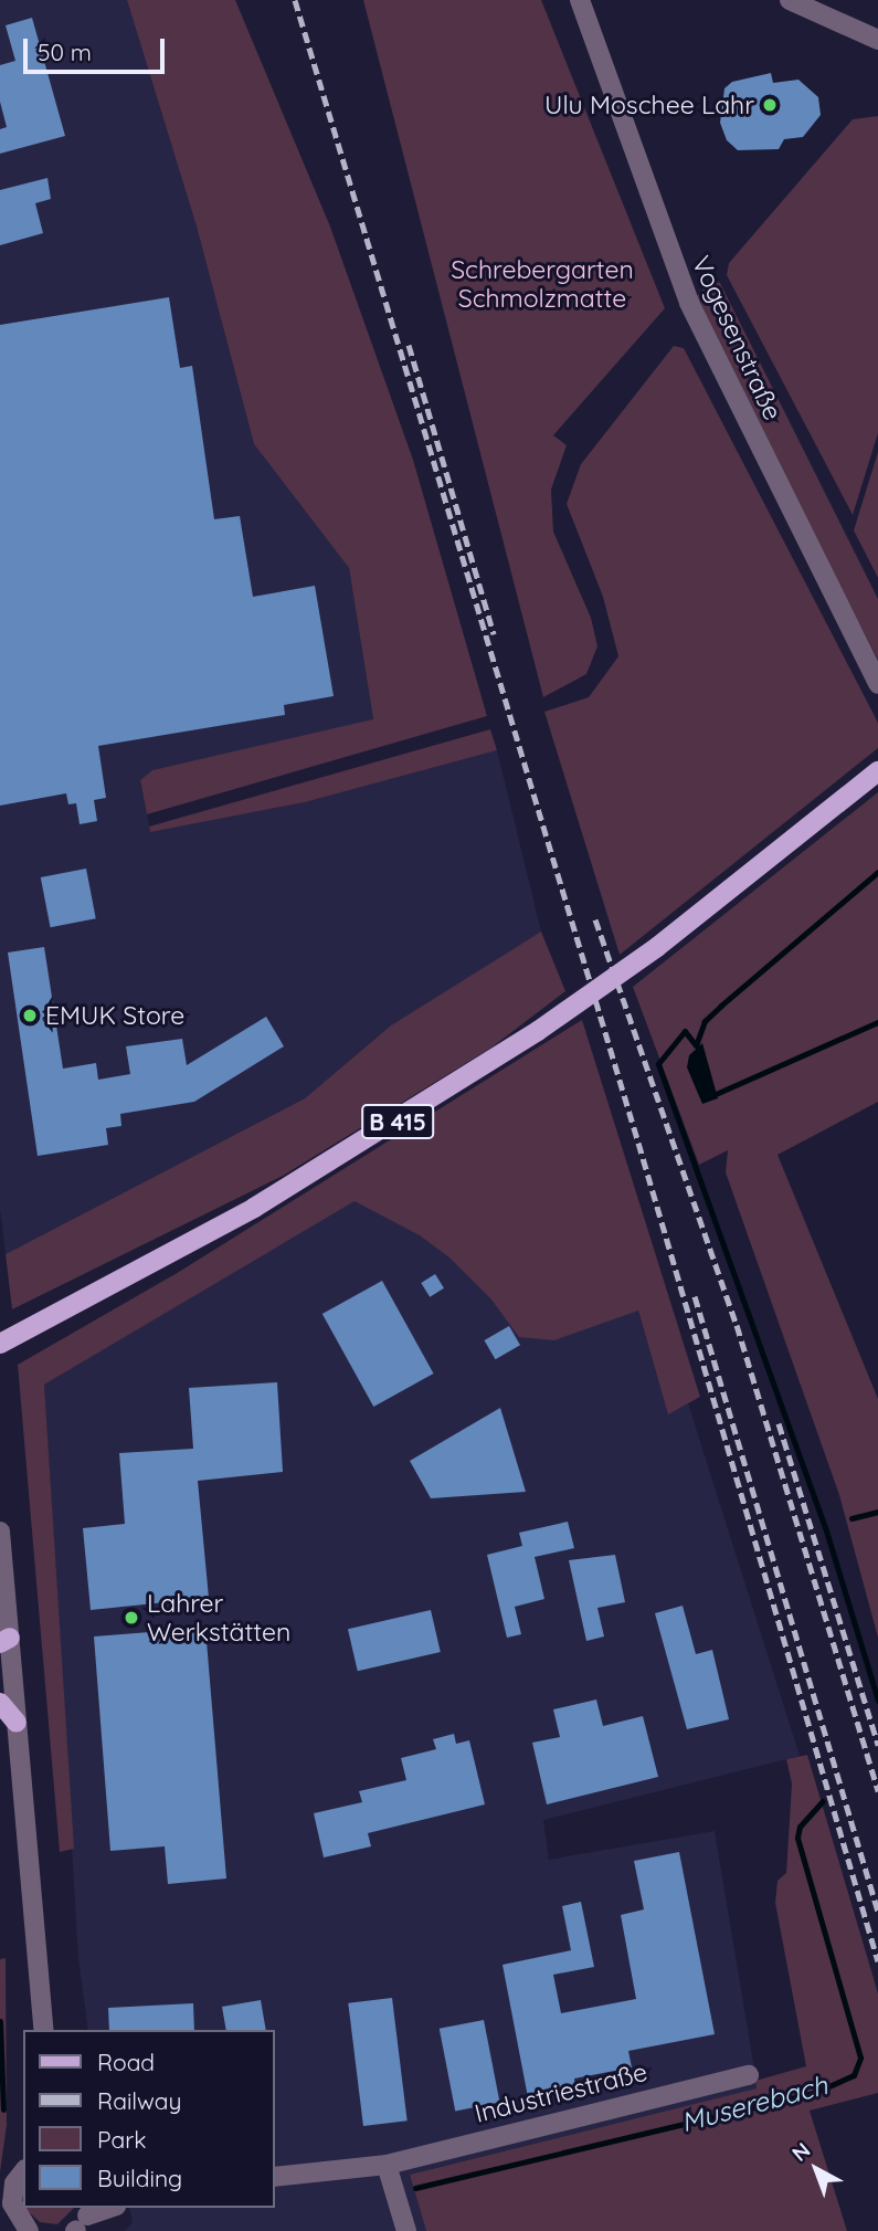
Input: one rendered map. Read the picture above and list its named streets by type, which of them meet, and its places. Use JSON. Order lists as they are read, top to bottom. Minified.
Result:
{"streets":{"main road":["B 415"],"street":["Vogesenstraße","Industriestraße"]},"water":["Muserebach"],"parks":["Schrebergarten Schmolzmatte"],"places":["Ulu Moschee Lahr","EMUK Store","Lahrer Werkstätten"],"legend":["Road","Railway","Park","Building"],"scale_bar":"50 m","north":"top left"}
